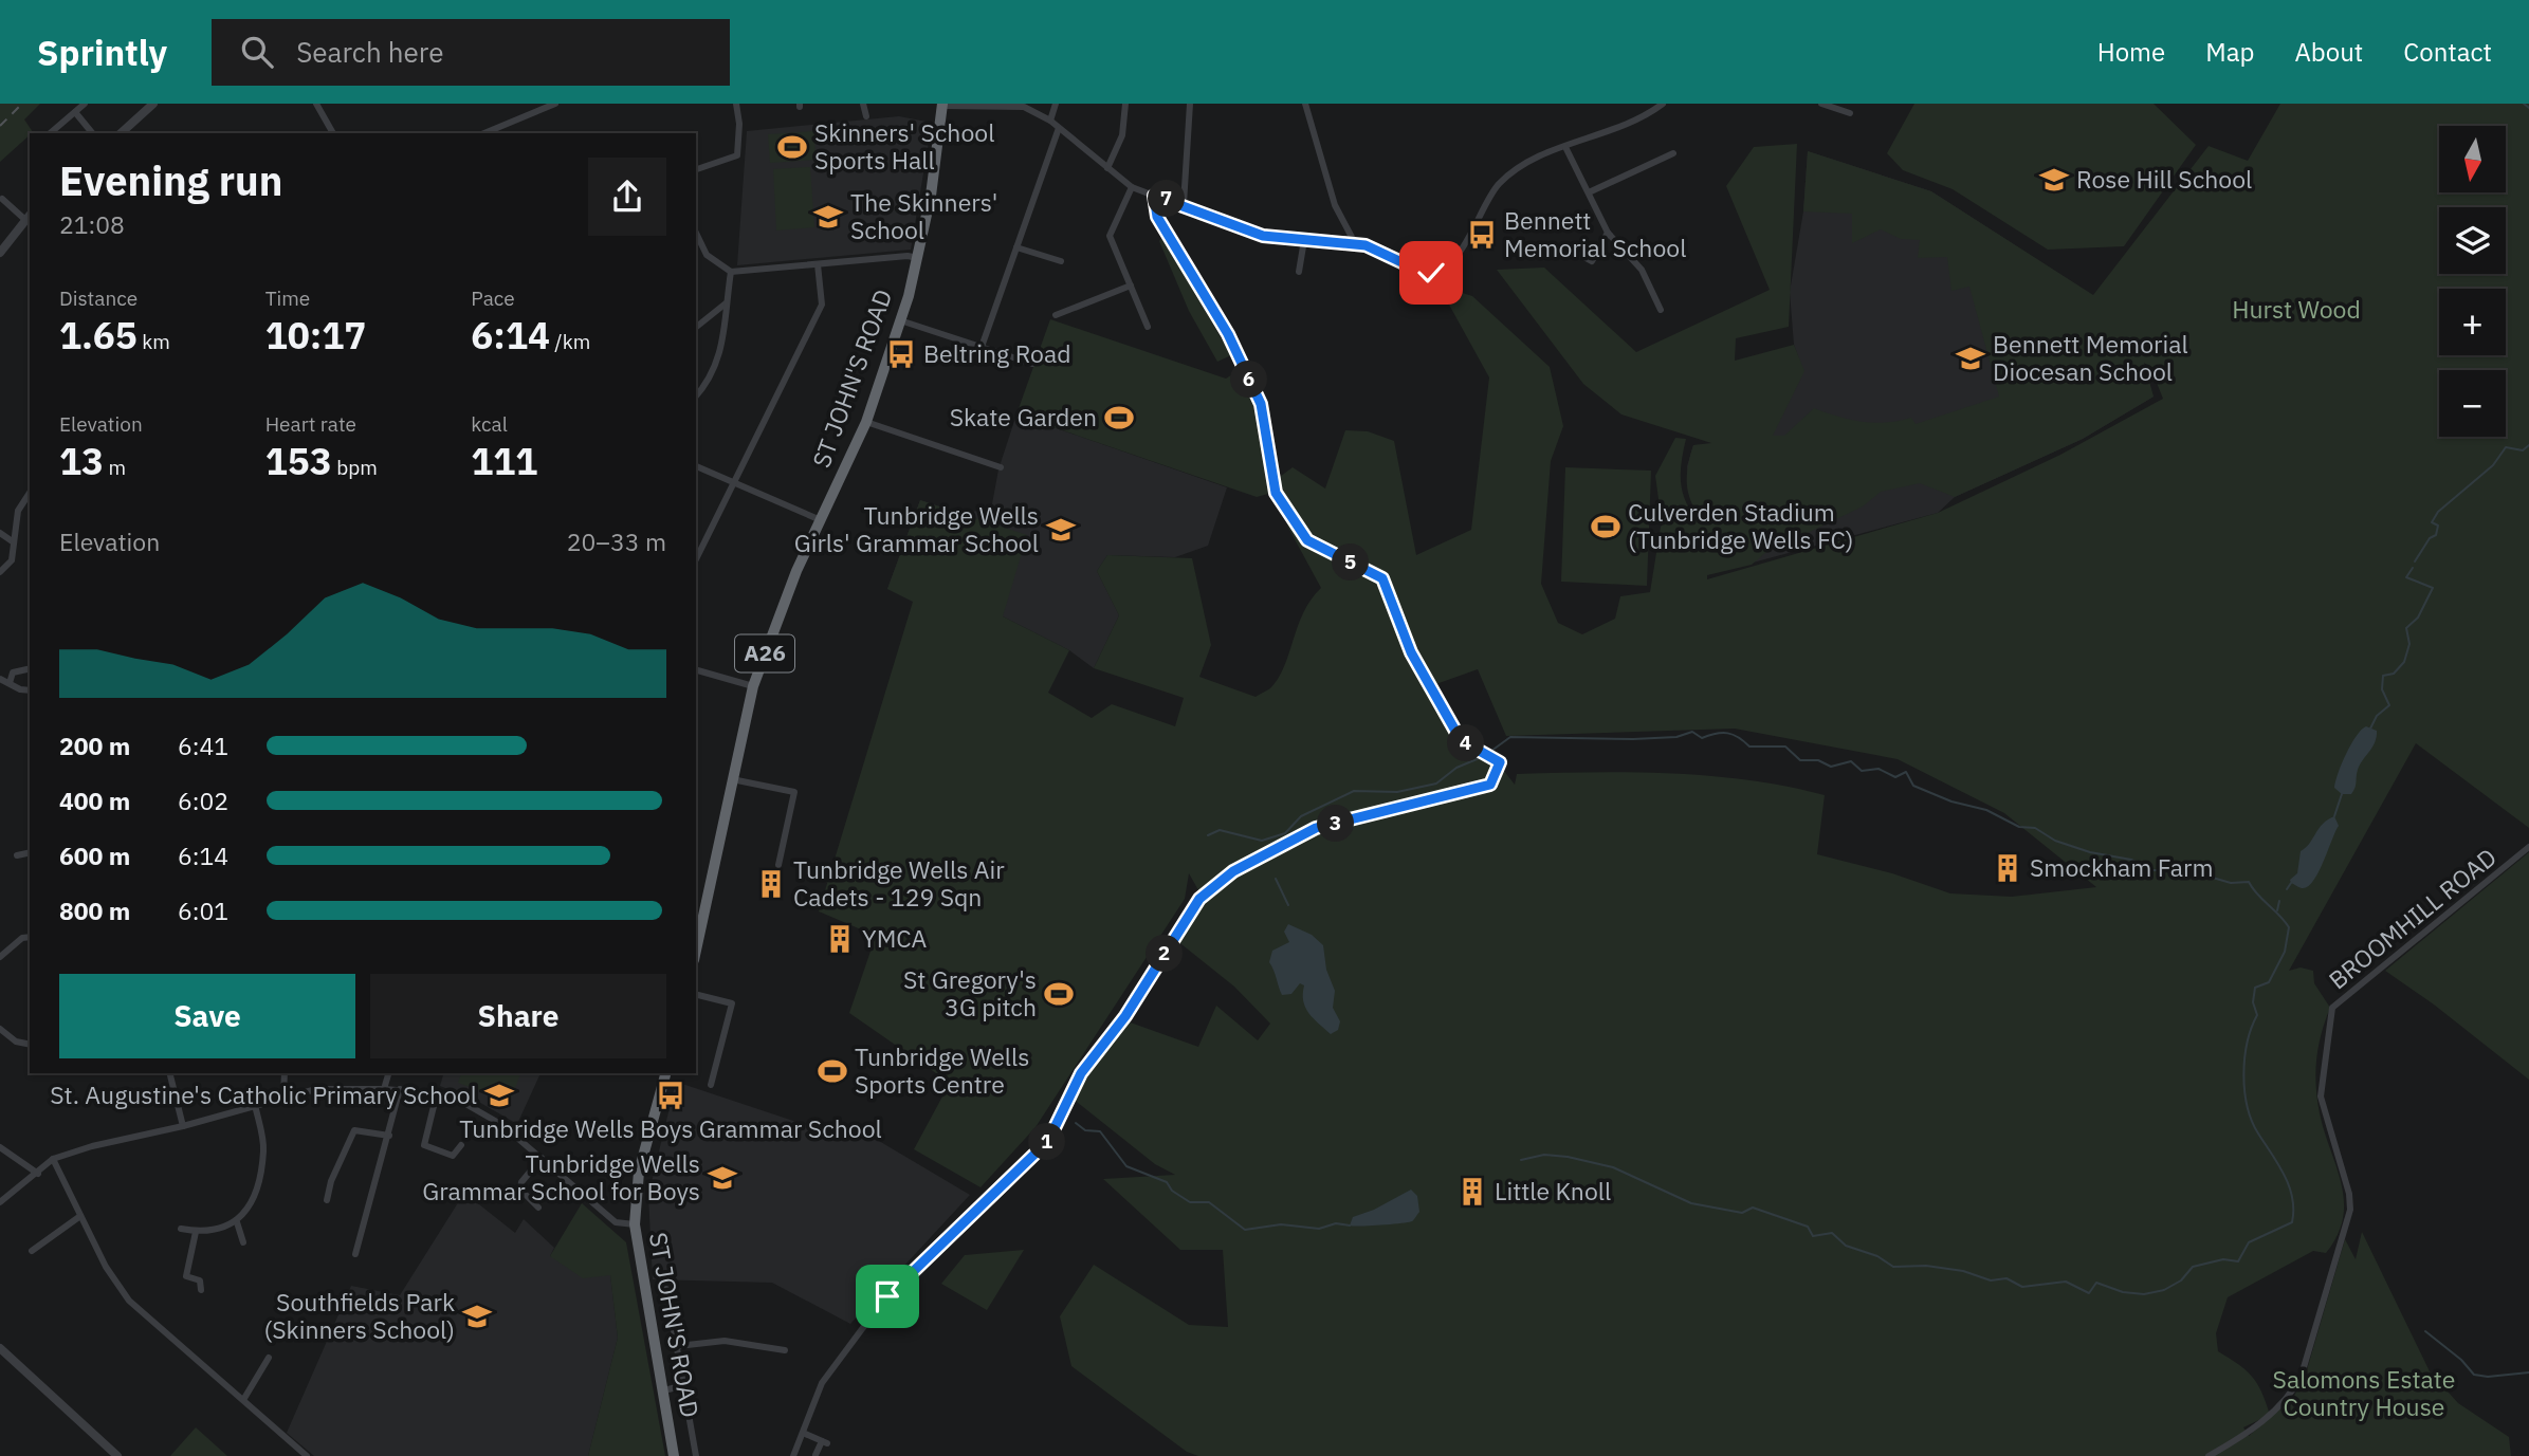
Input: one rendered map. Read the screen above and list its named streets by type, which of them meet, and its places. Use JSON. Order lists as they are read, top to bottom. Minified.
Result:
{"streets":{"highway":["ST JOHN'S ROAD","A26"],"street":["BROOMHILL ROAD"]},"parks":["Hurst Wood","Salomons Estate Country House"],"places":{"sports":["Skinners' School Sports Hall","Skate Garden","Culverden Stadium (Tunbridge Wells FC)","St Gregory's 3G pitch","Tunbridge Wells Sports Centre"],"school or university":["Rose Hill School","The Skinners' School","Bennett Memorial Diocesan School","Tunbridge Wells Girls' Grammar School","St. Augustine's Catholic Primary School","Tunbridge Wells Grammar School for Boys","Southfields Park (Skinners School)"],"bus stop":["Bennett Memorial School","Beltring Road","Tunbridge Wells Boys Grammar School"],"building":["Smockham Farm","Tunbridge Wells Air Cadets - 129 Sqn","YMCA","Little Knoll"]},"north":"bottom","page":{"header":"Sprintly","search":"Search here","nav":["Home","Map","About","Contact"],"map_buttons":["+","−"],"heading":["Evening run","21:08"],"pins":["7","6","5","4","3","2","1"],"stats":[["Distance","1.65 km"],["Time","10:17"],["Pace","6:14 /km"],["Elevation","13 m"],["Heart rate","153 bpm"],["kcal","111"]],"chart":["Elevation","20–33 m"],"list":[{"name":"200 m","note":"6:41"},{"name":"400 m","note":"6:02"},{"name":"600 m","note":"6:14"},{"name":"800 m","note":"6:01"}],"buttons":["Save","Share"]}}
